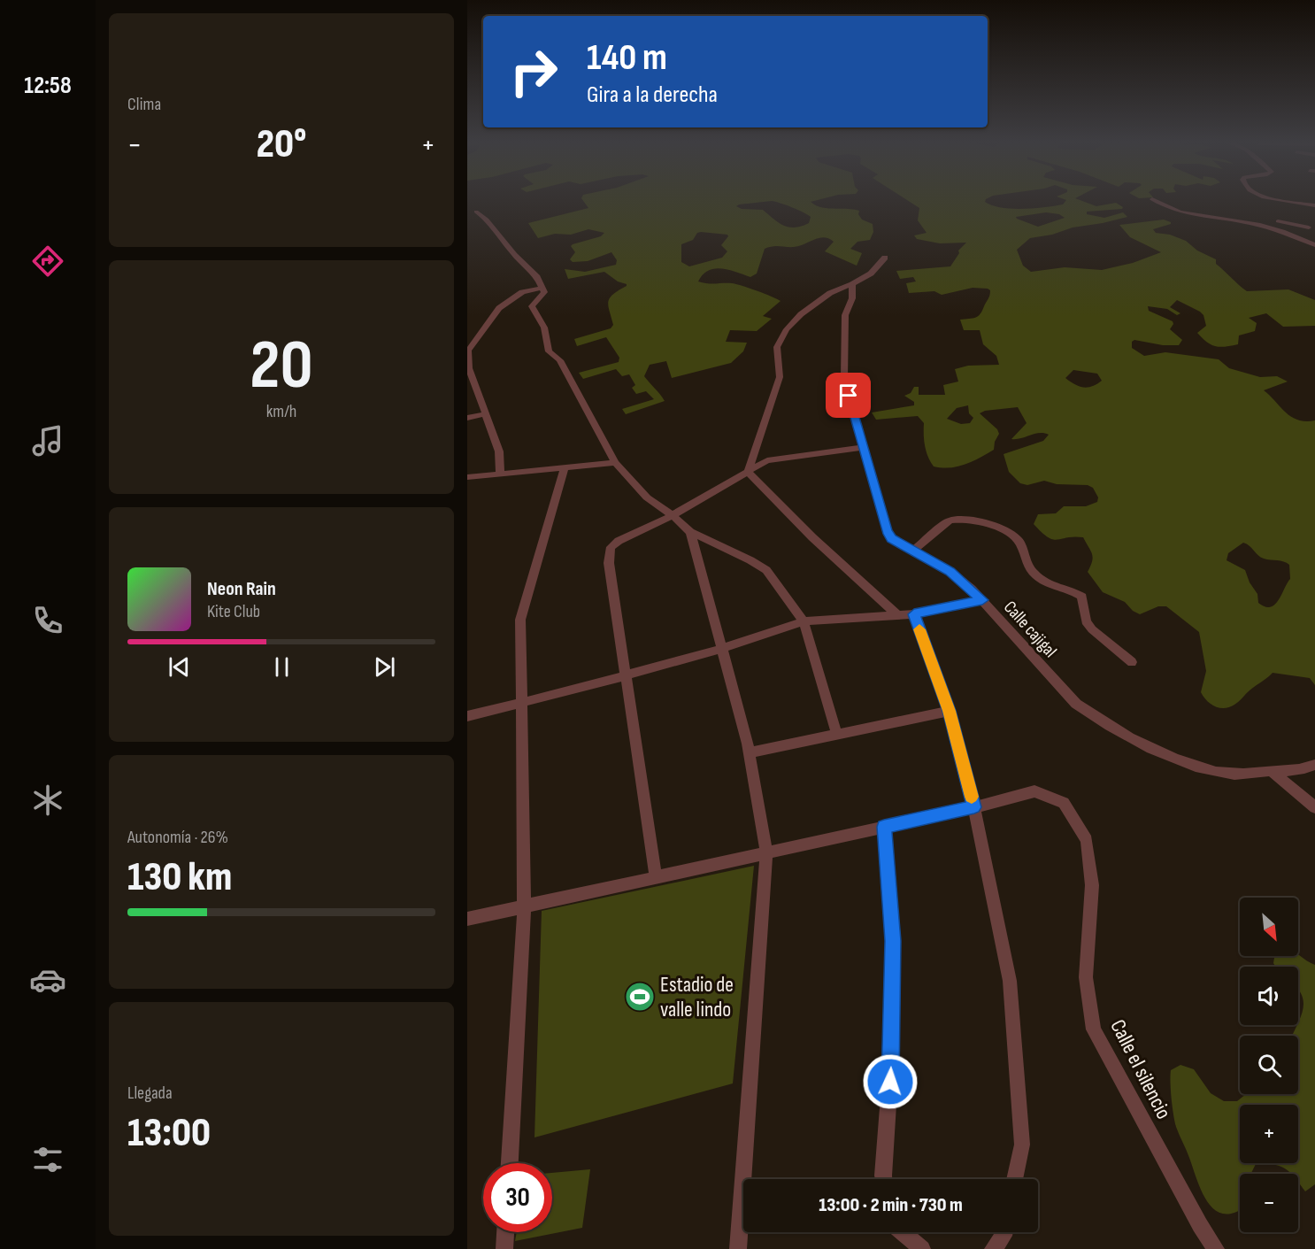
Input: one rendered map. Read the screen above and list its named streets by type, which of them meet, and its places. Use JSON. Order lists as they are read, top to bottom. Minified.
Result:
{"streets":{"street":["Calle cajigal","Calle el silencio"]},"places":{"sports":["Estadio de valle lindo"]},"north":"bottom right","page":{"tabs":"12:58","tile":["Clima",["20","km/h"],["Autonomía · 26%","130 km"],["Llegada","13:00"]],"turn":["140 m","Gira a la derecha"],"heat":["−","20°","+"],"song":["Neon Rain","Kite Club"],"map_buttons":["+","−"],"limit":"30","trip":"13:00 · 2 min · 730 m"}}
